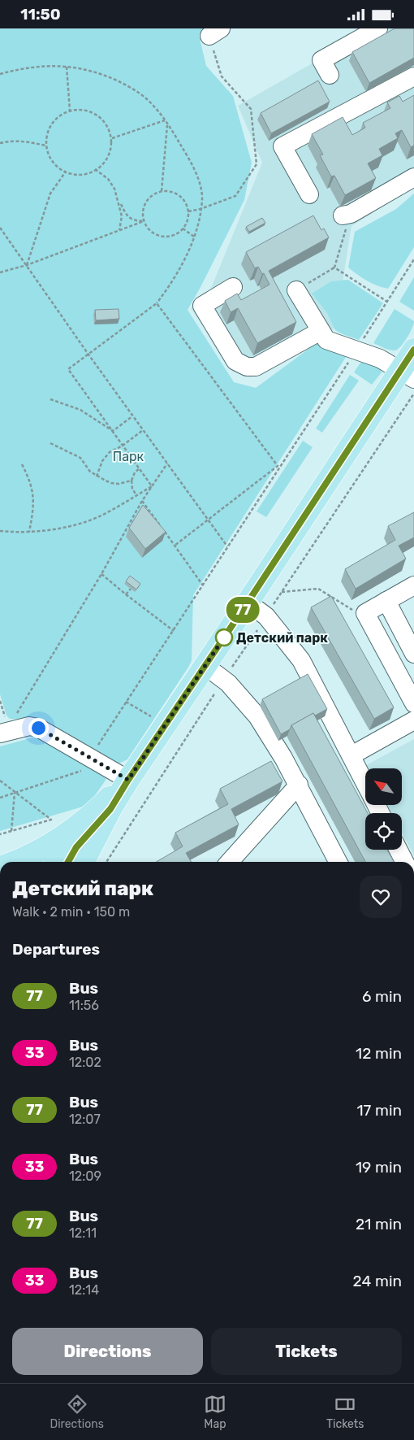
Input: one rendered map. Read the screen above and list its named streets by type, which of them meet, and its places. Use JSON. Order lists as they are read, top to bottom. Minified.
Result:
{"parks":["Парк"],"places":["Детский парк"],"lines":["bus line 77"],"north":"top left","page":{"status":"11:50","on_map":"77","heading":[["Детский парк","Walk · 2 min · 150 m"],"Departures"],"list":[{"mark":"77","name":"Bus","note":"11:56","value":"6 min"},{"mark":"33","name":"Bus","note":"12:02","value":"12 min"},{"mark":"77","name":"Bus","note":"12:07","value":"17 min"},{"mark":"33","name":"Bus","note":"12:09","value":"19 min"},{"mark":"77","name":"Bus","note":"12:11","value":"21 min"},{"mark":"33","name":"Bus","note":"12:14","value":"24 min"}],"buttons":["Directions","Tickets"],"tabs":["Directions","Map","Tickets"]}}
